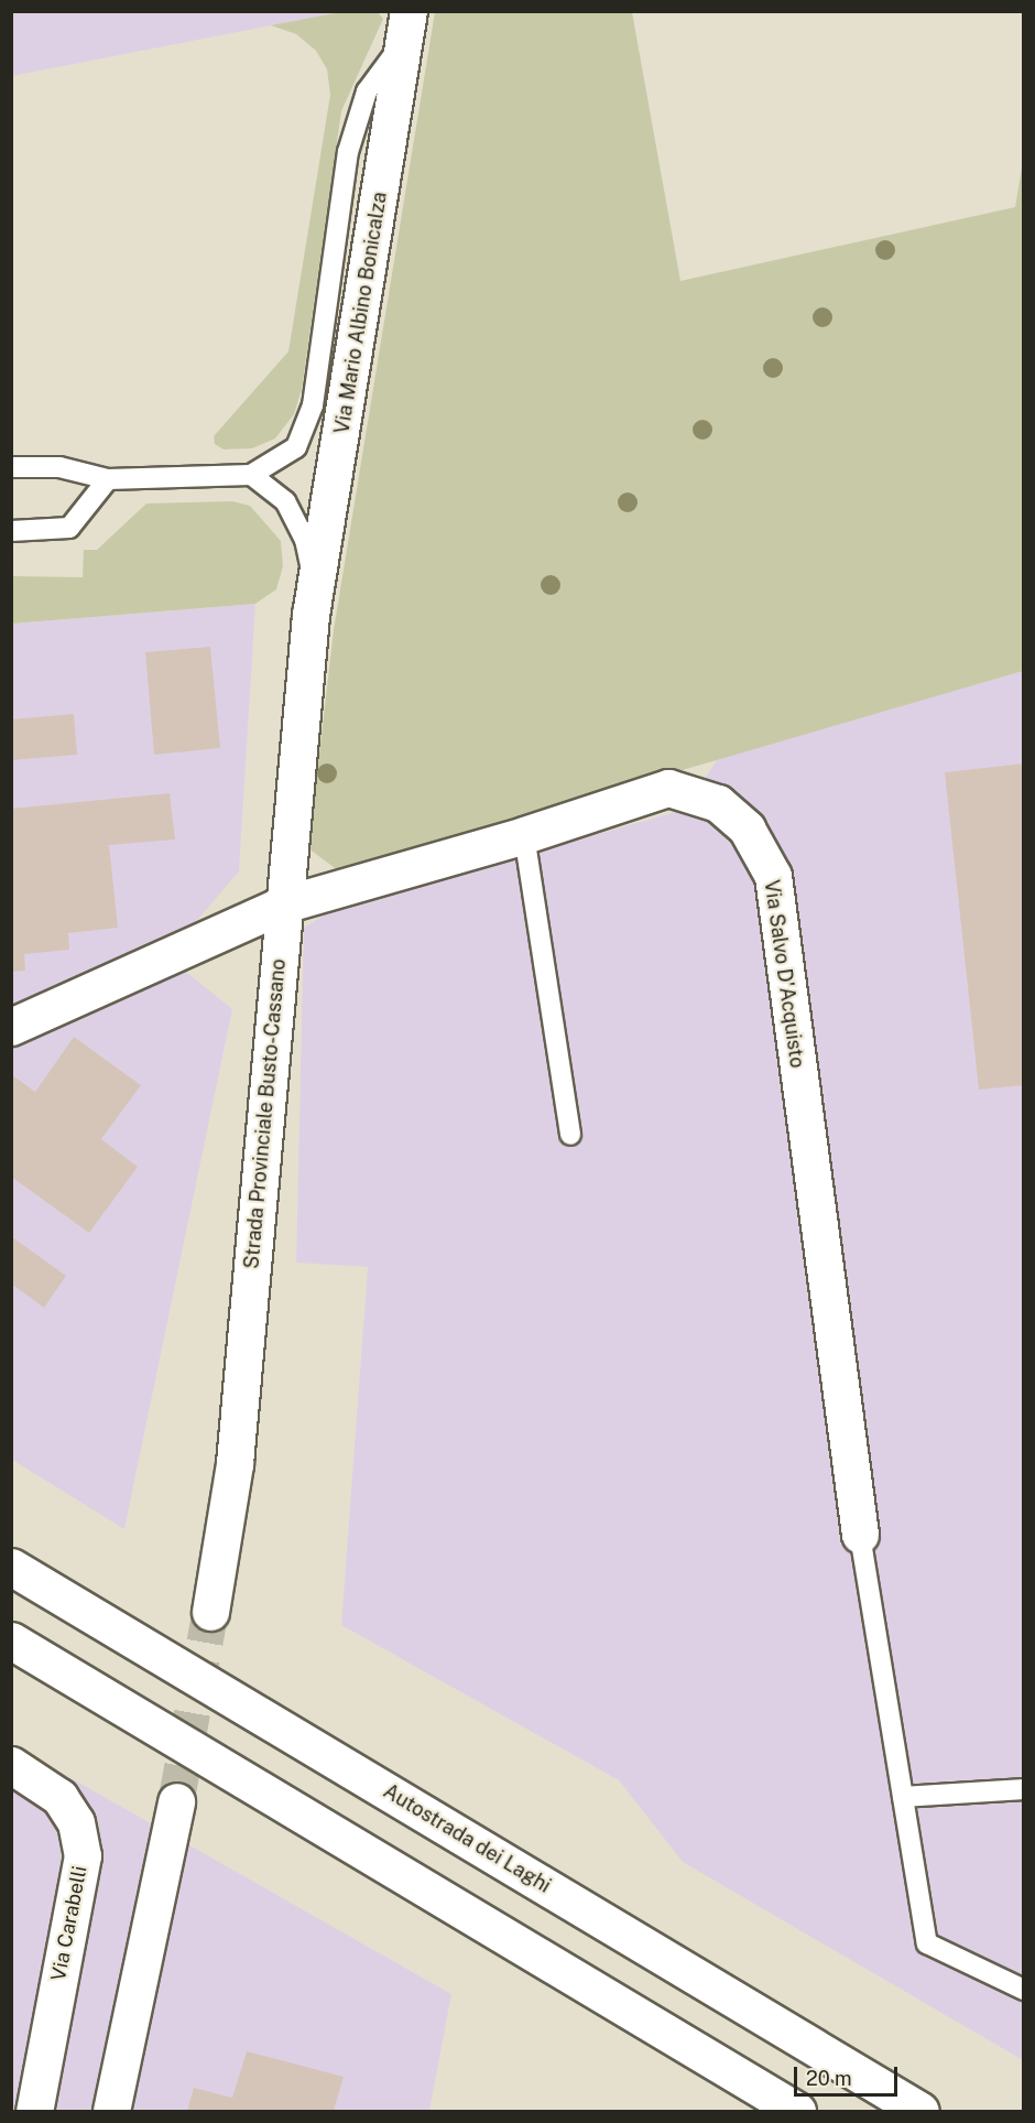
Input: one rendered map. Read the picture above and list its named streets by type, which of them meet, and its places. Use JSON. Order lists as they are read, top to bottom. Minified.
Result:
{"streets":{"main road":["Via Mario Albino Bonicalza","Via Salvo D'Acquisto","Strada Provinciale Busto-Cassano","Autostrada dei Laghi","Via Carabelli"]},"crossings":[["Via Mario Albino Bonicalza","Strada Provinciale Busto-Cassano"],["Via Salvo D'Acquisto","Strada Provinciale Busto-Cassano"]],"scale_bar":"20 m"}
